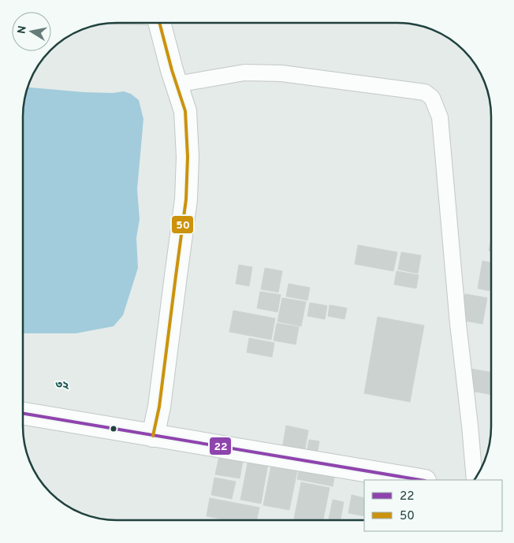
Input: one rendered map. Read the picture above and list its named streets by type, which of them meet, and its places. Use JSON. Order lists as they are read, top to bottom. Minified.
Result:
{"districts":["৩২"],"lines":["transit line 50","transit line 22"],"legend":["22","50"],"north":"left"}
